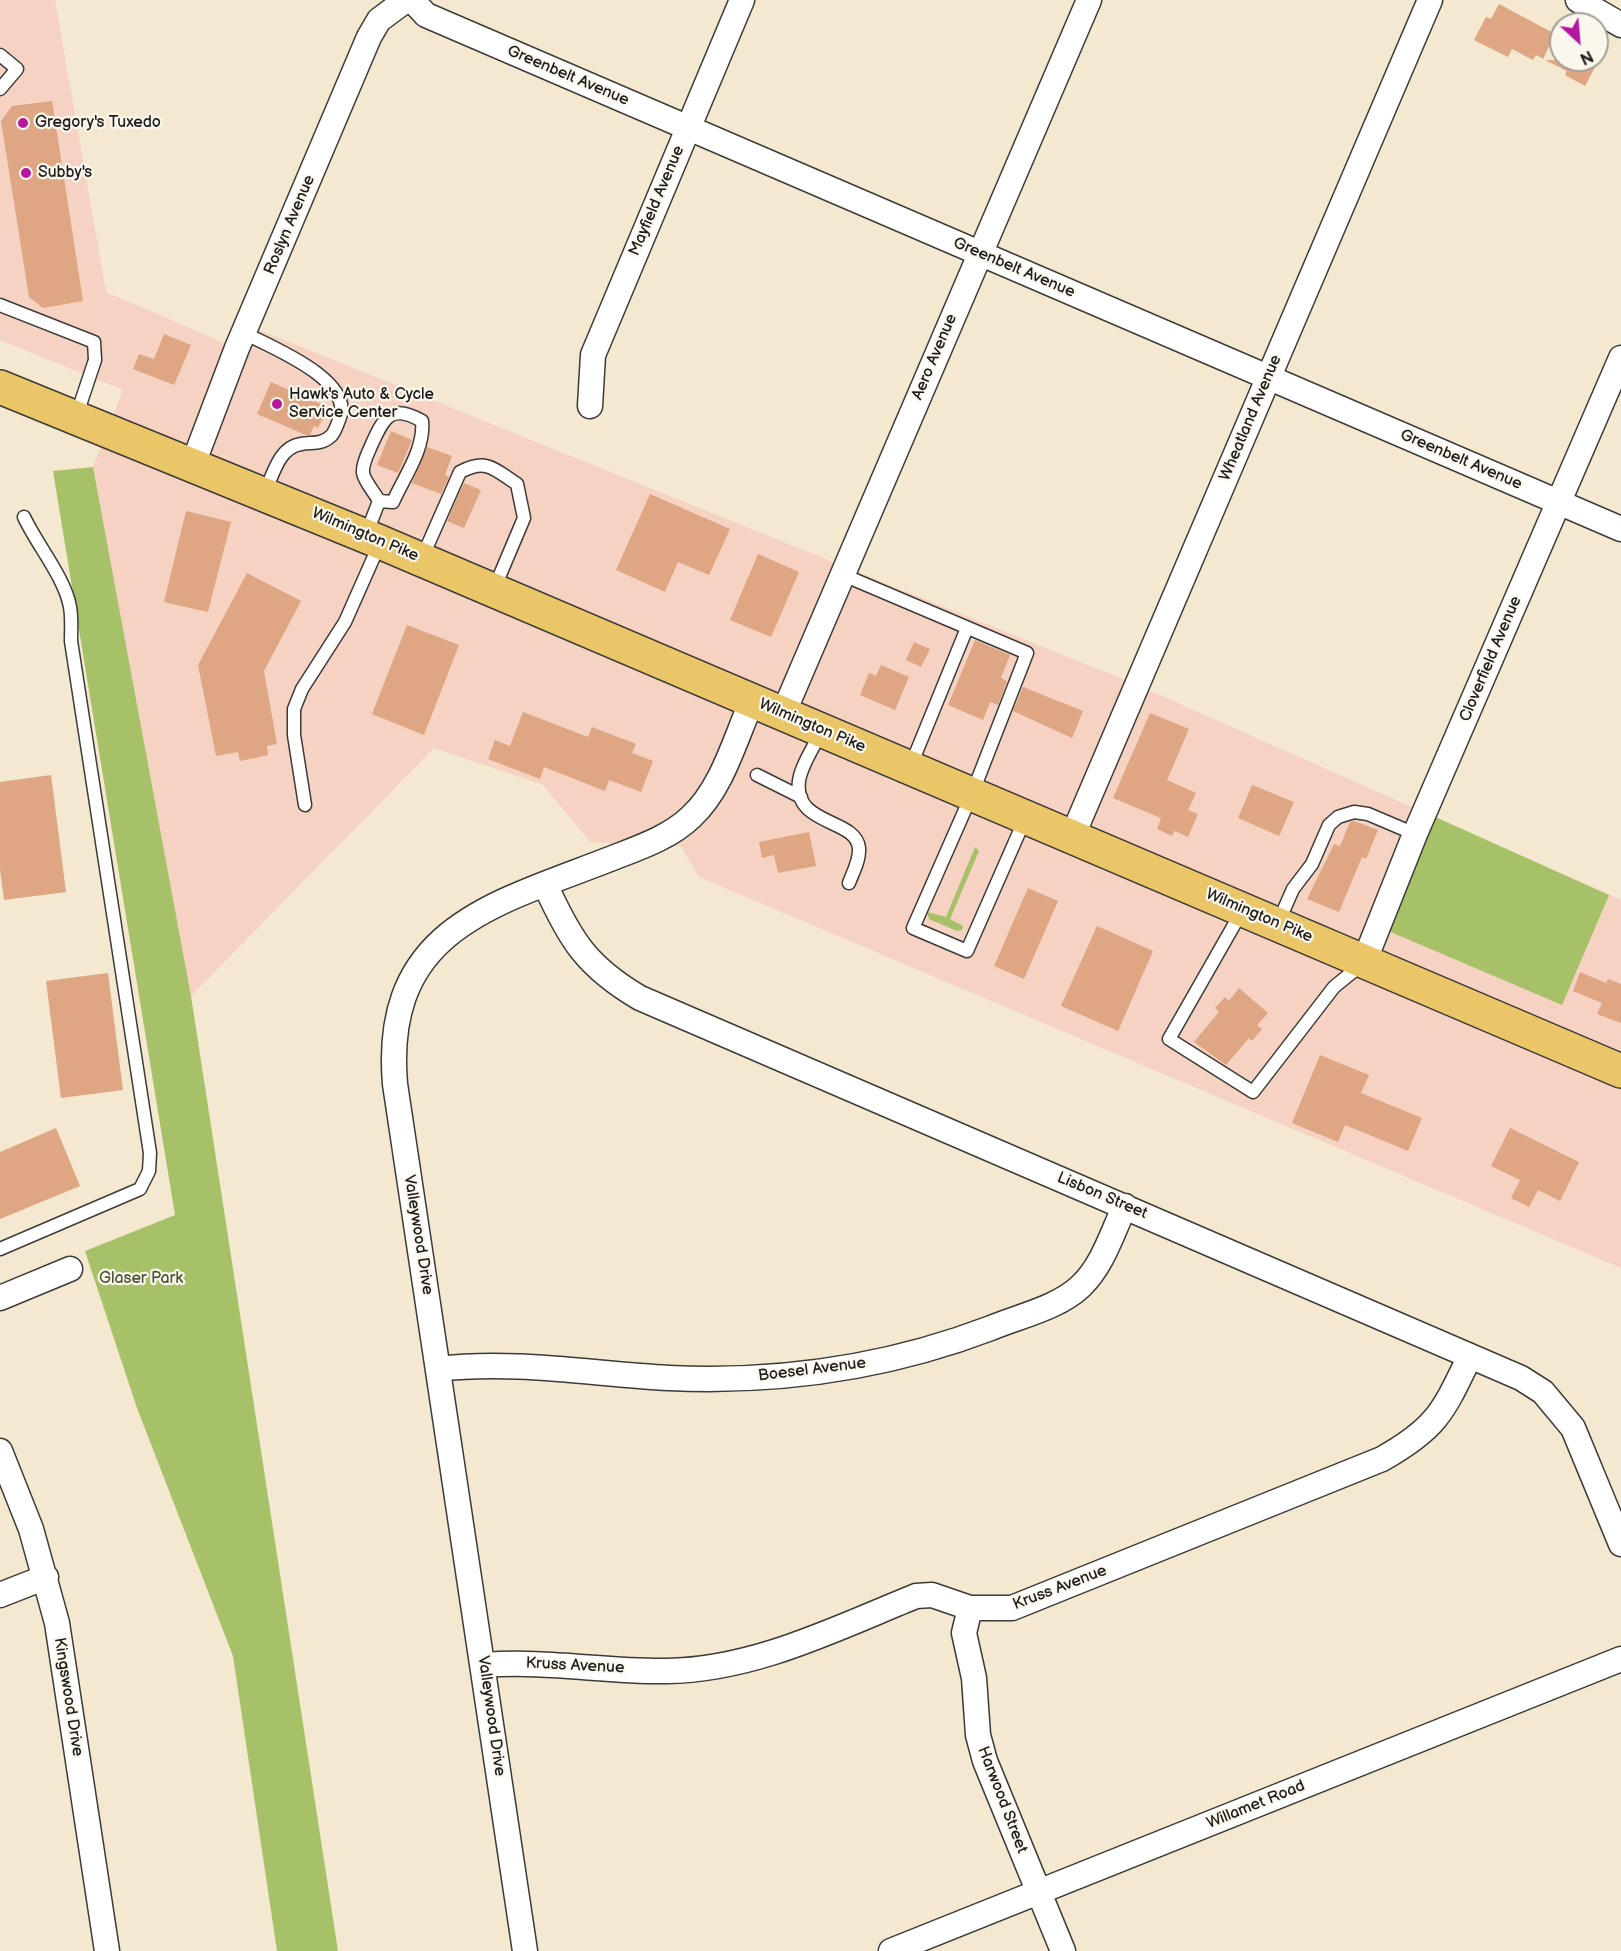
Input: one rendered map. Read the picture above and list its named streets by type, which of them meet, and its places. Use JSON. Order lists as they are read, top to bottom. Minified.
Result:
{"streets":{"main road":["Wilmington Pike"],"street":["Greenbelt Avenue","Mayfield Avenue","Roslyn Avenue","Aero Avenue","Wheatland Avenue","Cloverfield Avenue","Lisbon Street","Valleywood Drive","Boesel Avenue","Kruss Avenue","Kingswood Drive","Harwood Street","Willamet Road"]},"crossings":[["Greenbelt Avenue","Mayfield Avenue"],["Greenbelt Avenue","Aero Avenue"],["Greenbelt Avenue","Wheatland Avenue"],["Greenbelt Avenue","Cloverfield Avenue"],["Roslyn Avenue","Wilmington Pike"],["Aero Avenue","Wilmington Pike"],["Wheatland Avenue","Wilmington Pike"],["Wilmington Pike","Cloverfield Avenue"],["Wilmington Pike","Valleywood Drive"],["Lisbon Street","Valleywood Drive"],["Lisbon Street","Boesel Avenue"],["Lisbon Street","Kruss Avenue"],["Valleywood Drive","Boesel Avenue"],["Valleywood Drive","Kruss Avenue"],["Kruss Avenue","Harwood Street"],["Harwood Street","Willamet Road"]],"parks":["Glaser Park"],"places":["Gregory's Tuxedo","Subby's","Hawk's Auto & Cycle Service Center"],"north":"bottom right"}
